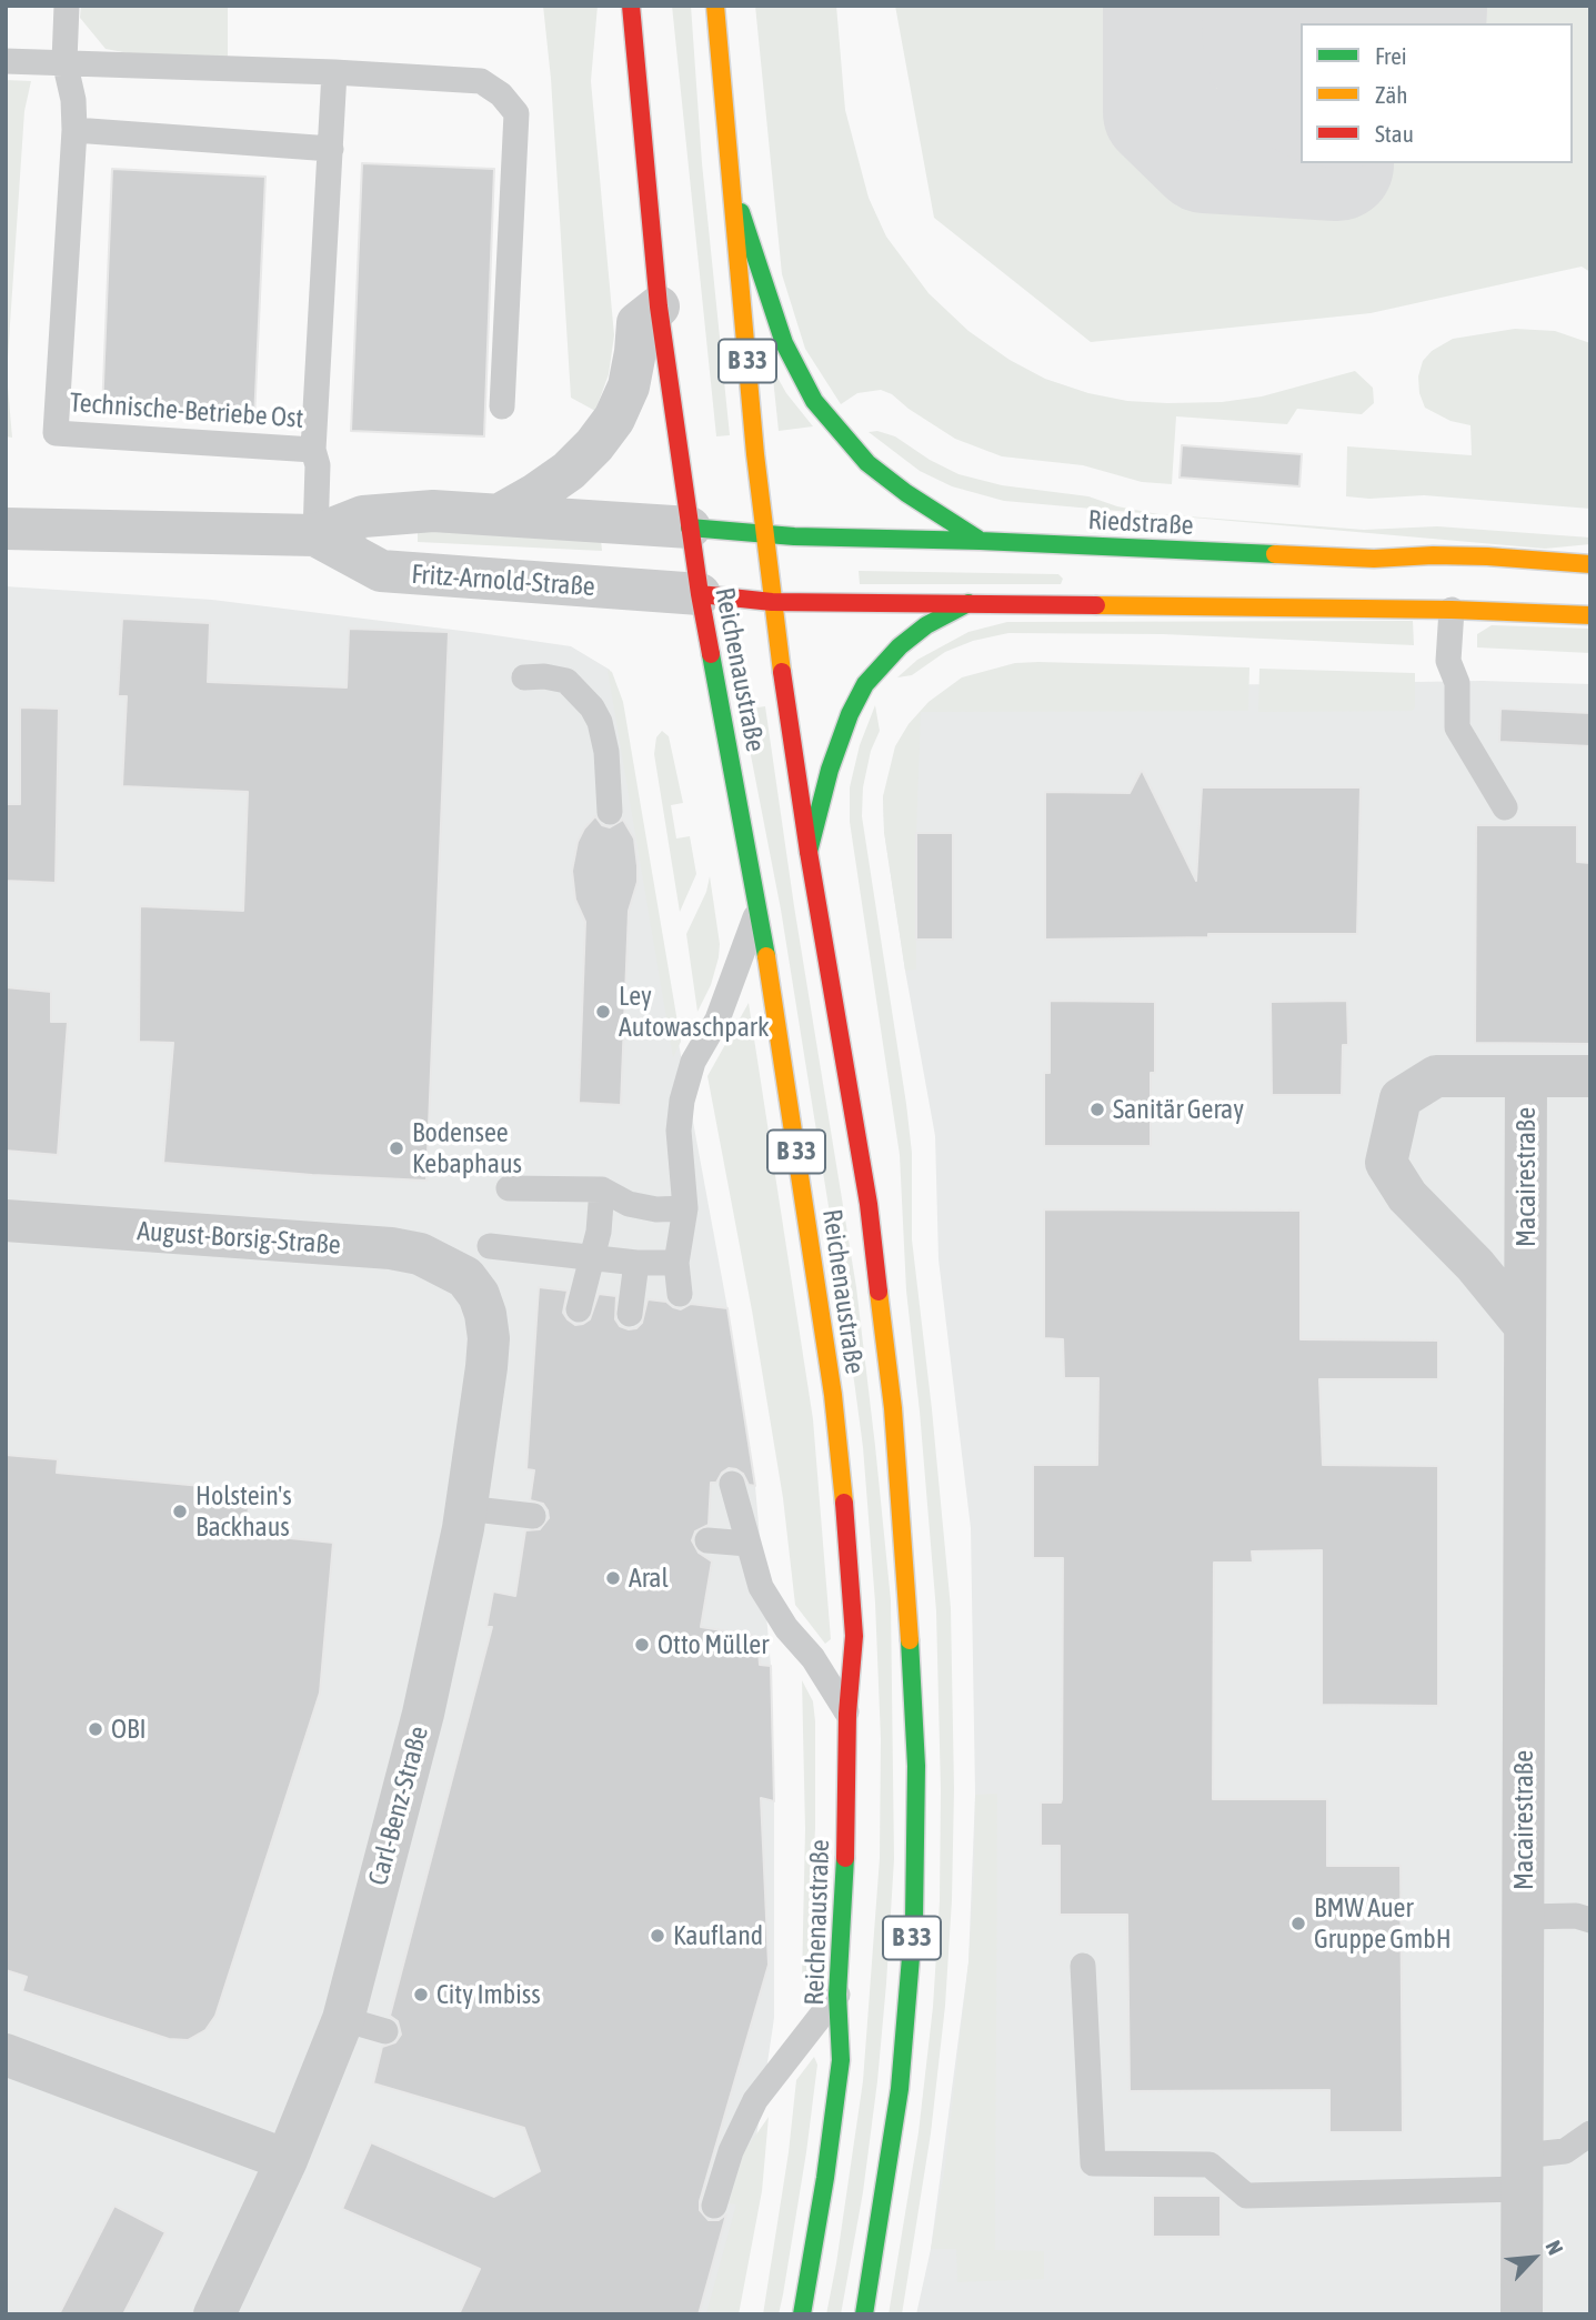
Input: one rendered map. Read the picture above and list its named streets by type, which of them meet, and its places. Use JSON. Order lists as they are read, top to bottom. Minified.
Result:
{"streets":{"main road":["B 33","Riedstraße","Reichenaustraße"],"street":["Fritz-Arnold-Straße","Macairestraße","August-Borsig-Straße","Carl-Benz-Straße"],"lane":["Technische-Betriebe Ost"]},"crossings":[["Riedstraße","Fritz-Arnold-Straße"],["Riedstraße","Reichenaustraße"],["Fritz-Arnold-Straße","Reichenaustraße"],["August-Borsig-Straße","Carl-Benz-Straße"]],"places":["Ley Autowaschpark","Sanitär Geray","Bodensee Kebaphaus","Holstein's Backhaus","Aral","Otto Müller","OBI","BMW Auer Gruppe GmbH","Kaufland","City Imbiss"],"legend":["Frei","Zäh","Stau"],"north":"top right"}
